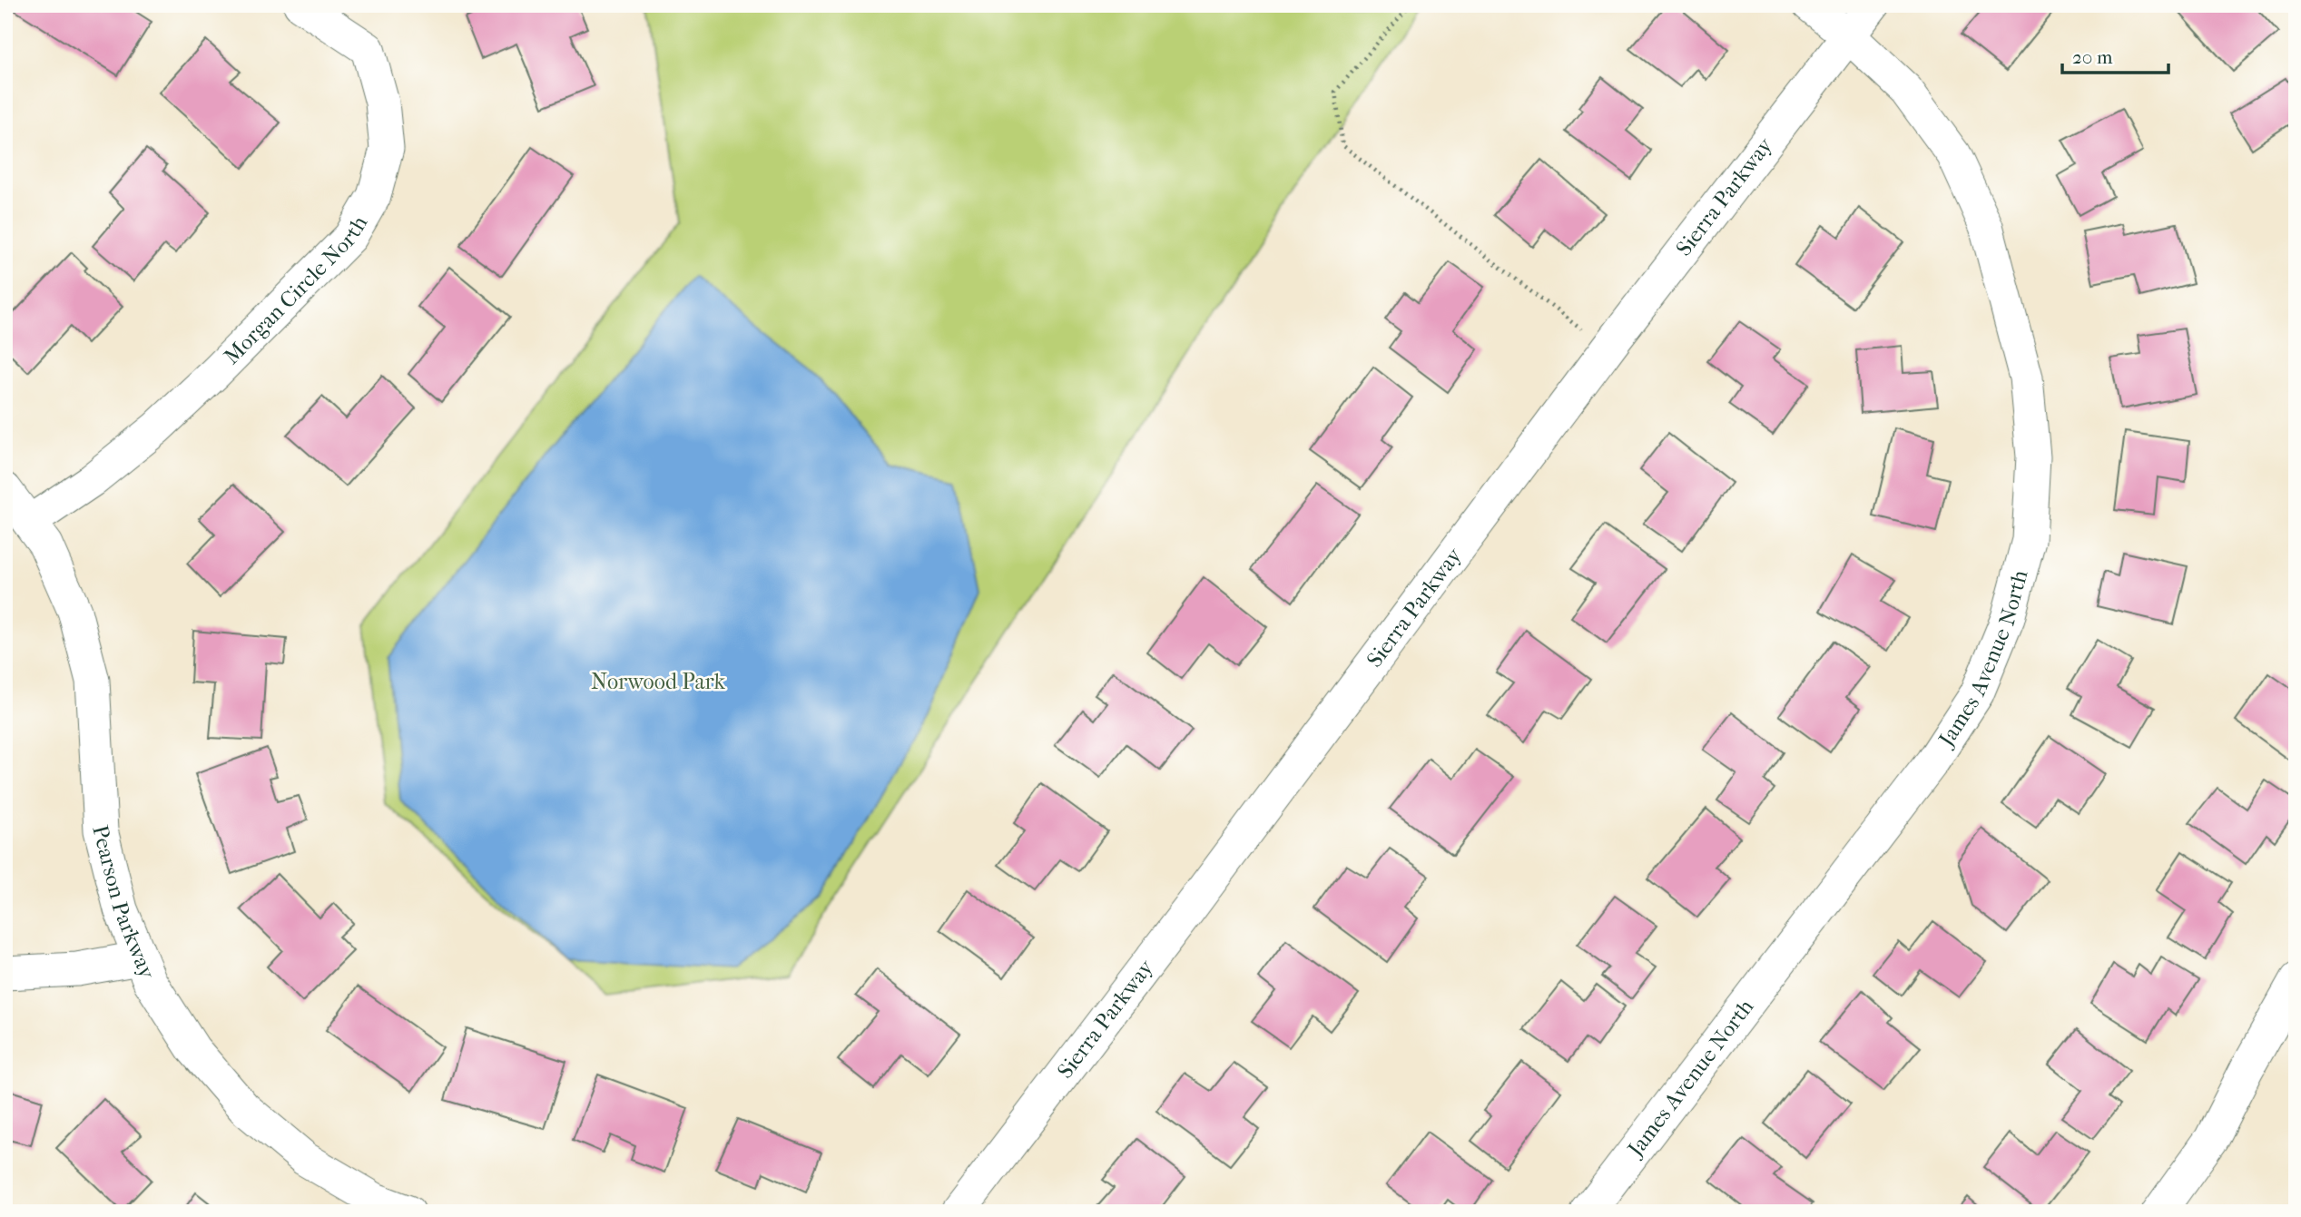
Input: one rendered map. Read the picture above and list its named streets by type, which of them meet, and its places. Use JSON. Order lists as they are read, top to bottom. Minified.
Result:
{"streets":{"street":["Sierra Parkway","Morgan Circle North","James Avenue North","Pearson Parkway"]},"crossings":[["Sierra Parkway","James Avenue North"],["Morgan Circle North","Pearson Parkway"]],"parks":["Norwood Park"],"scale_bar":"20 m"}
